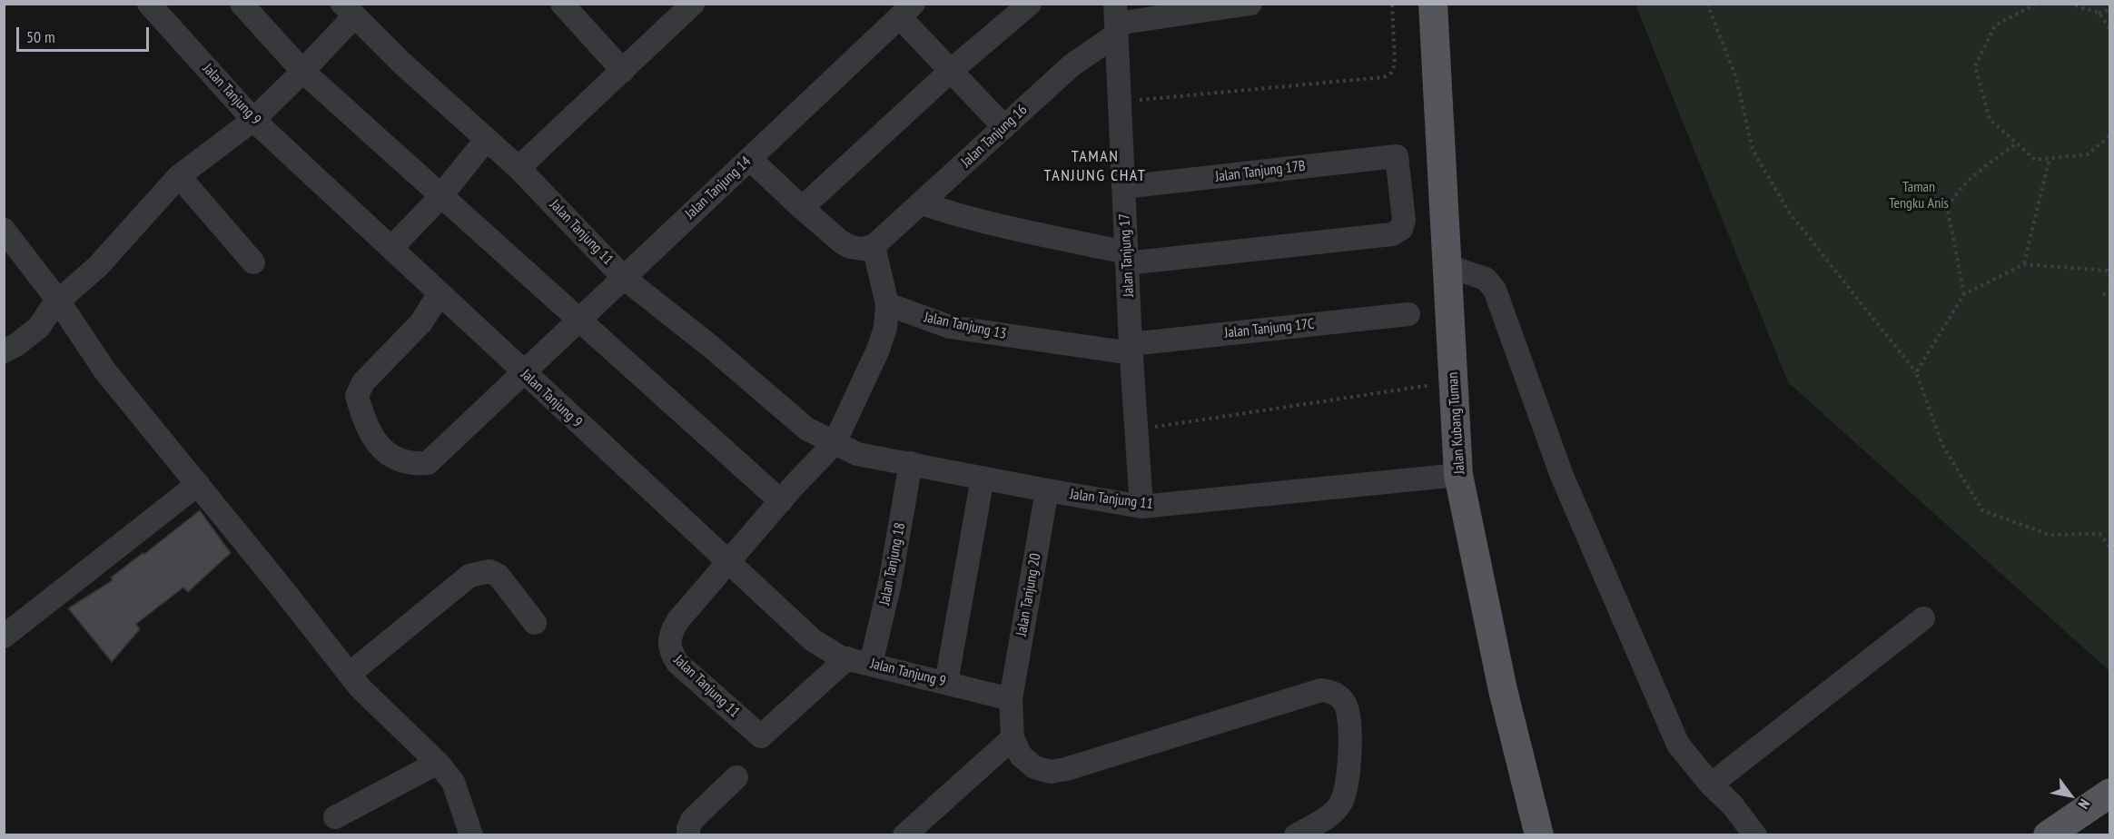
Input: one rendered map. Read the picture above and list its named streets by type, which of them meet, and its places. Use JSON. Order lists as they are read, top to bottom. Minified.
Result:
{"streets":{"main road":["Jalan Kubang Tuman"],"street":["Jalan Tanjung 9","Jalan Tanjung 16","Jalan Tanjung 17B","Jalan Tanjung 14","Jalan Tanjung 11","Jalan Tanjung 17","Jalan Tanjung 13","Jalan Tanjung 17C","Jalan Tanjung 18","Jalan Tanjung 20"]},"crossings":[["Jalan Tanjung 9","Jalan Tanjung 14"],["Jalan Tanjung 9","Jalan Tanjung 11"],["Jalan Tanjung 9","Jalan Tanjung 18"],["Jalan Tanjung 9","Jalan Tanjung 20"],["Jalan Tanjung 16","Jalan Tanjung 17"],["Jalan Tanjung 17B","Jalan Tanjung 17"],["Jalan Tanjung 14","Jalan Tanjung 11"],["Jalan Tanjung 11","Jalan Tanjung 17"],["Jalan Tanjung 11","Jalan Kubang Tuman"],["Jalan Tanjung 11","Jalan Tanjung 18"],["Jalan Tanjung 11","Jalan Tanjung 20"],["Jalan Tanjung 17","Jalan Tanjung 13"],["Jalan Tanjung 17","Jalan Tanjung 17C"],["Jalan Tanjung 13","Jalan Tanjung 17C"]],"districts":["TAMAN TANJUNG CHAT"],"parks":["Taman Tengku Anis"],"scale_bar":"50 m","north":"bottom right"}
